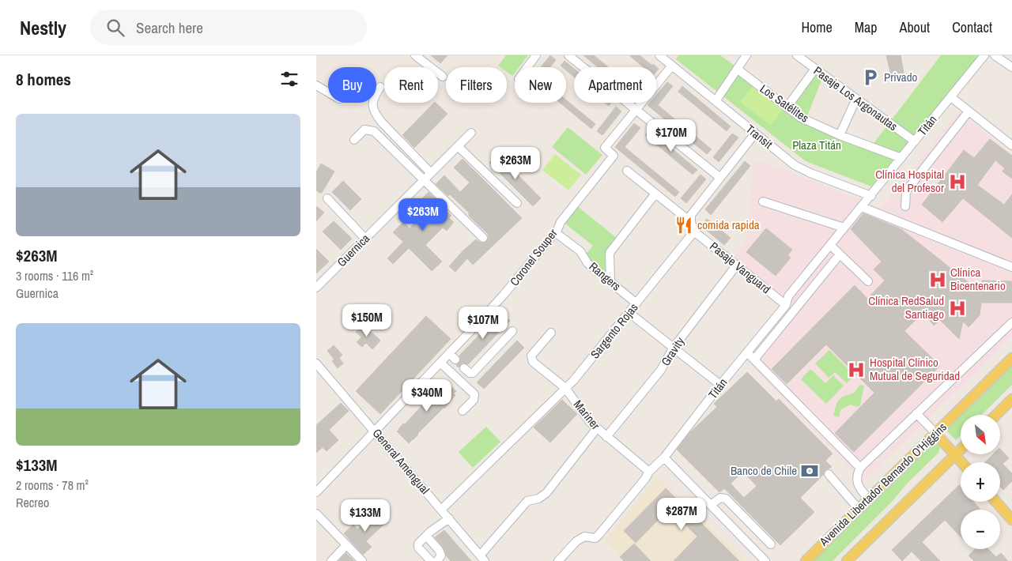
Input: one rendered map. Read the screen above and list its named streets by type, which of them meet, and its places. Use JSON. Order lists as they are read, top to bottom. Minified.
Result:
{"streets":{"main road":["Avenida Libertador Bernardo O'Higgins"],"street":["Pasaje Los Argonautas","Los Satélites","Titán","Transit","Guernica","Coronel Souper","Pasaje Vanguard","Rangers","Sargento Rojas","Gravity","Mariner","General Amengual"]},"crossings":[["Pasaje Los Argonautas","Titán"],["Los Satélites","Titán"],["Titán","Transit"],["Titán","Pasaje Vanguard"],["Titán","Mariner"],["Coronel Souper","Rangers"],["Coronel Souper","General Amengual"],["Pasaje Vanguard","Sargento Rojas"],["Pasaje Vanguard","Gravity"],["Rangers","Sargento Rojas"],["Sargento Rojas","Mariner"],["Sargento Rojas","General Amengual"],["Gravity","Mariner"]],"parks":["Plaza Titán"],"places":{"parking":["Privado"],"hospital":["Clínica Hospital del Profesor","Clínica Bicentenario","Clínica RedSalud Santiago","Hospital Clínico Mutual de Seguridad"],"restaurant":["comida rapida"],"bank":["Banco de Chile"]},"north":"bottom right","page":{"header":"Nestly","search":"Search here","nav":["Home","Map","About","Contact"],"heading":"8 homes","chip":["Buy","Rent","Filters","New","Apartment"],"list":[{"name":"$263M","note":"3 rooms · 116 m² · Guernica"},{"name":"$133M","note":"2 rooms · 78 m² · Recreo"}],"price":["$170M","$263M","$263M","$150M","$107M","$340M","$287M","$133M"],"map_buttons":["+","−"]}}
